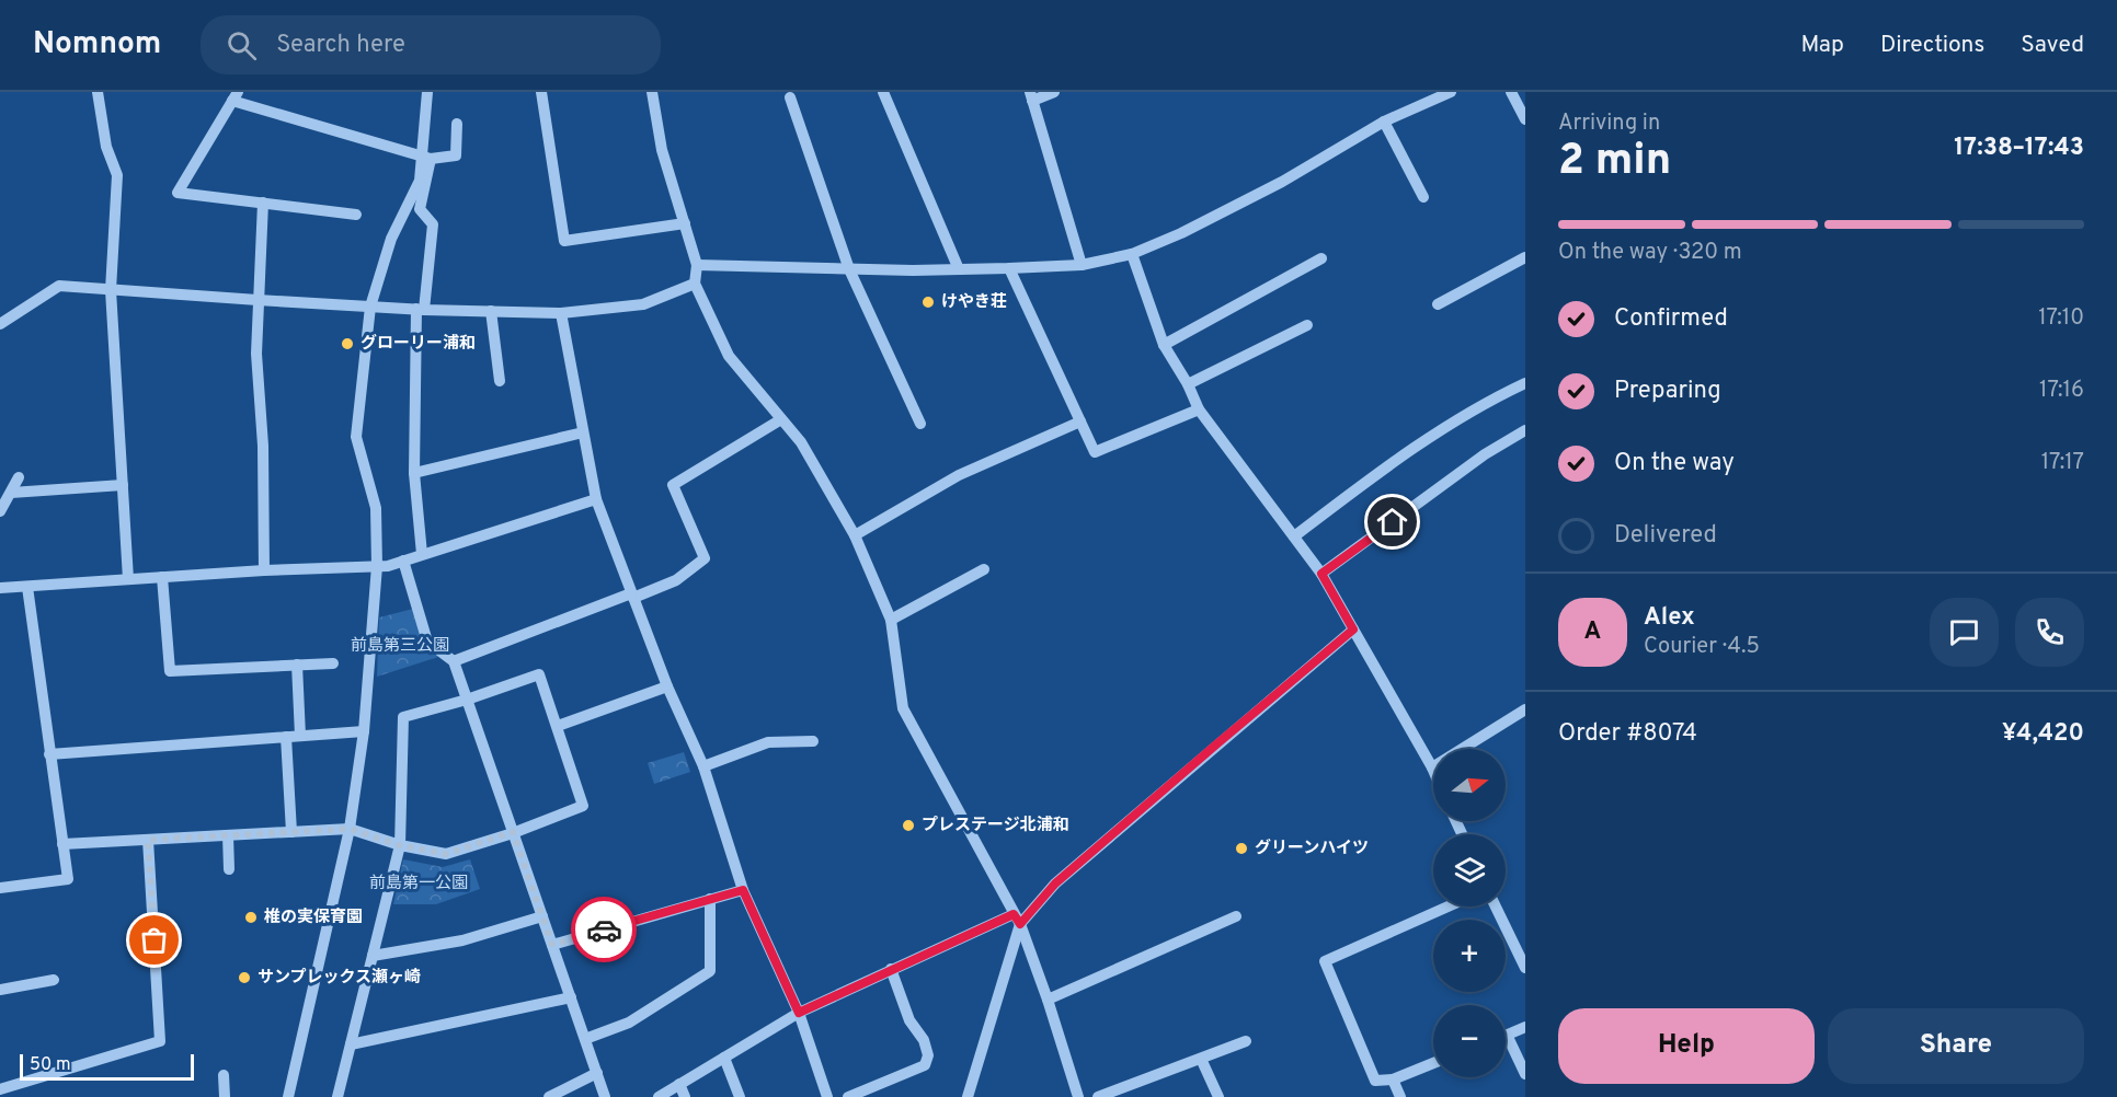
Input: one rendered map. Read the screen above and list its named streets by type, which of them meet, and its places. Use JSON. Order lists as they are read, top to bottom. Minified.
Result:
{"parks":["前島第三公園","前島第一公園"],"places":["けやき荘","グローリー浦和","プレステージ北浦和","グリーンハイツ","椎の実保育園","サンプレックス瀬ヶ崎"],"scale_bar":"50 m","north":"right","page":{"header":"Nomnom","search":"Search here","nav":["Map","Directions","Saved"],"heading":["2 min","Arriving in","17:38–17:43"],"panel":["Alex","Courier · 4.5","Order #8074","¥4,420"],"bar":"On the way · 320 m","list":[["Confirmed","17:10"],["Preparing","17:16"],["On the way","17:17"],"Delivered"],"round":"A","map_buttons":["+","−"],"buttons":["Help","Share"],"scale":"50 m"}}
